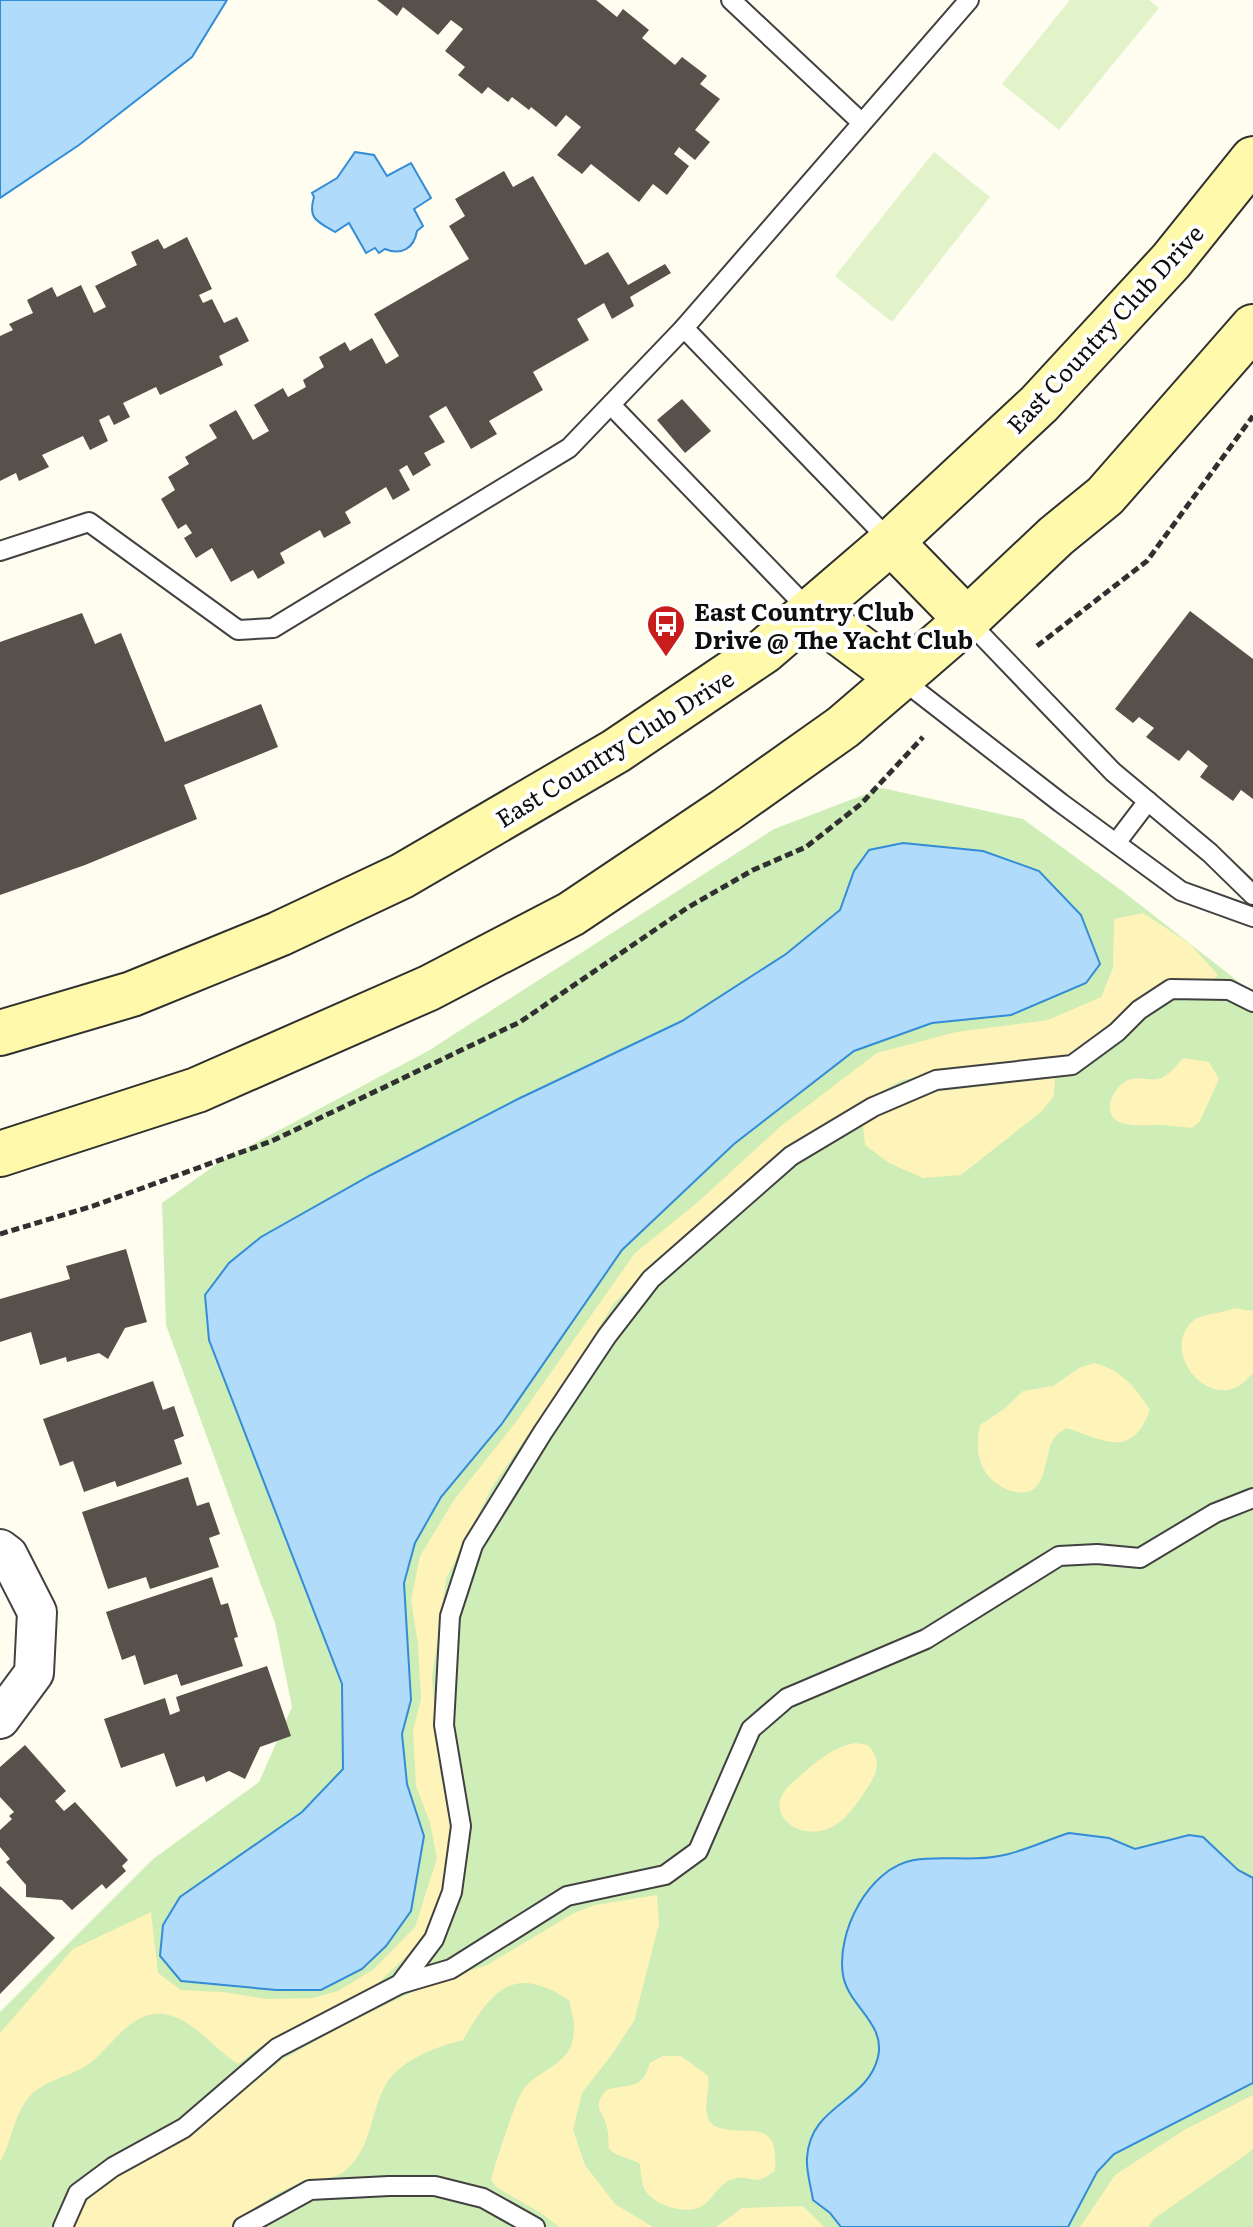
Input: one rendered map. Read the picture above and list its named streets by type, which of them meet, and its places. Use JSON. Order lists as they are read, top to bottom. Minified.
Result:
{"streets":{"street":["East Country Club Drive"]},"places":{"bus stop":["East Country Club Drive @ The Yacht Club"]}}
